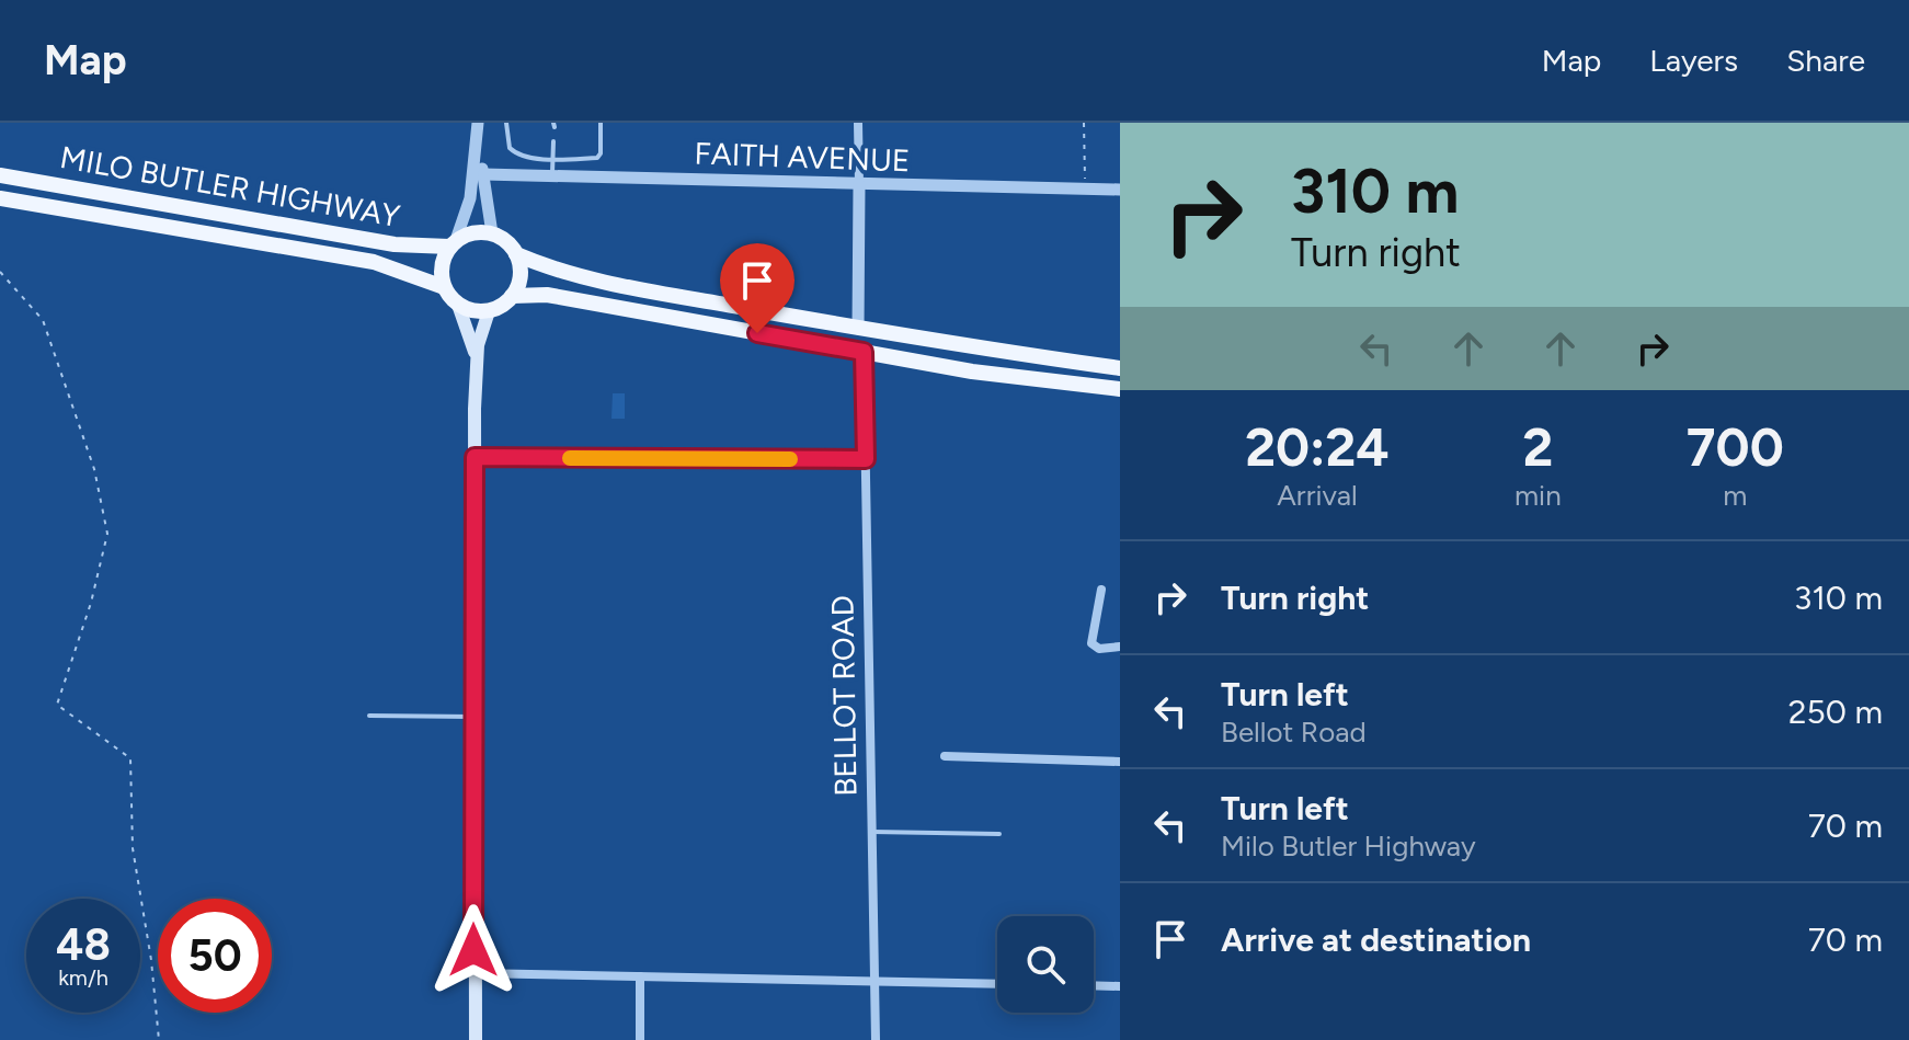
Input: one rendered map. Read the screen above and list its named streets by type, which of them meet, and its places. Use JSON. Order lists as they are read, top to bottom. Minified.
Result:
{"streets":{"main road":["MILO BUTLER HIGHWAY"],"street":["FAITH AVENUE","BELLOT ROAD"]},"page":{"header":"Map","nav":["Map","Layers","Share"],"turn":["310 m","Turn right"],"eta":["20:24","Arrival","2","min","700","m"],"list":[{"name":"Turn right","value":"310 m"},{"name":"Turn left","note":"Bellot Road","value":"250 m"},{"name":"Turn left","note":"Milo Butler Highway","value":"70 m"},{"name":"Arrive at destination","value":"70 m"}],"speed":"48 km/h","limit":"50"}}
